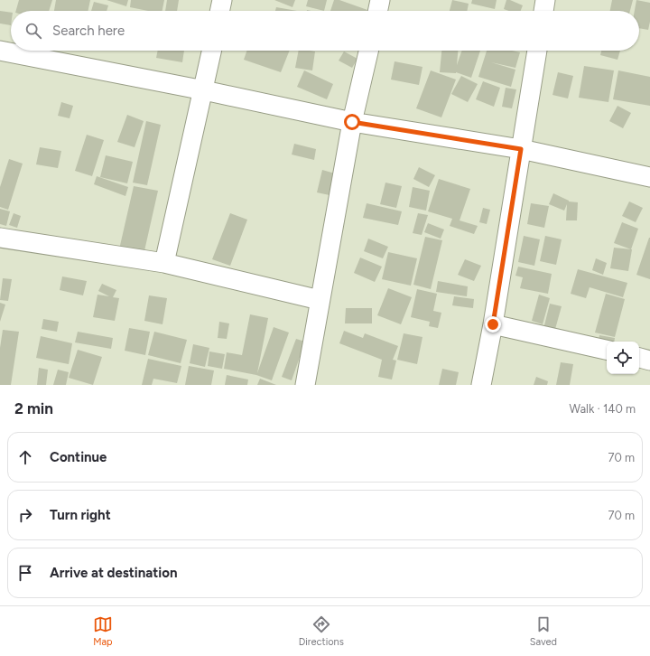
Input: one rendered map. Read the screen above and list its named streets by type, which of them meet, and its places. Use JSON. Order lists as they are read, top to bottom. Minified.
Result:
{"page":{"search":"Search here","heading":["2 min","Walk · 140 m"],"list":[["Continue","70 m"],["Turn right","70 m"],"Arrive at destination"],"nav":["Map","Directions","Saved"]}}
